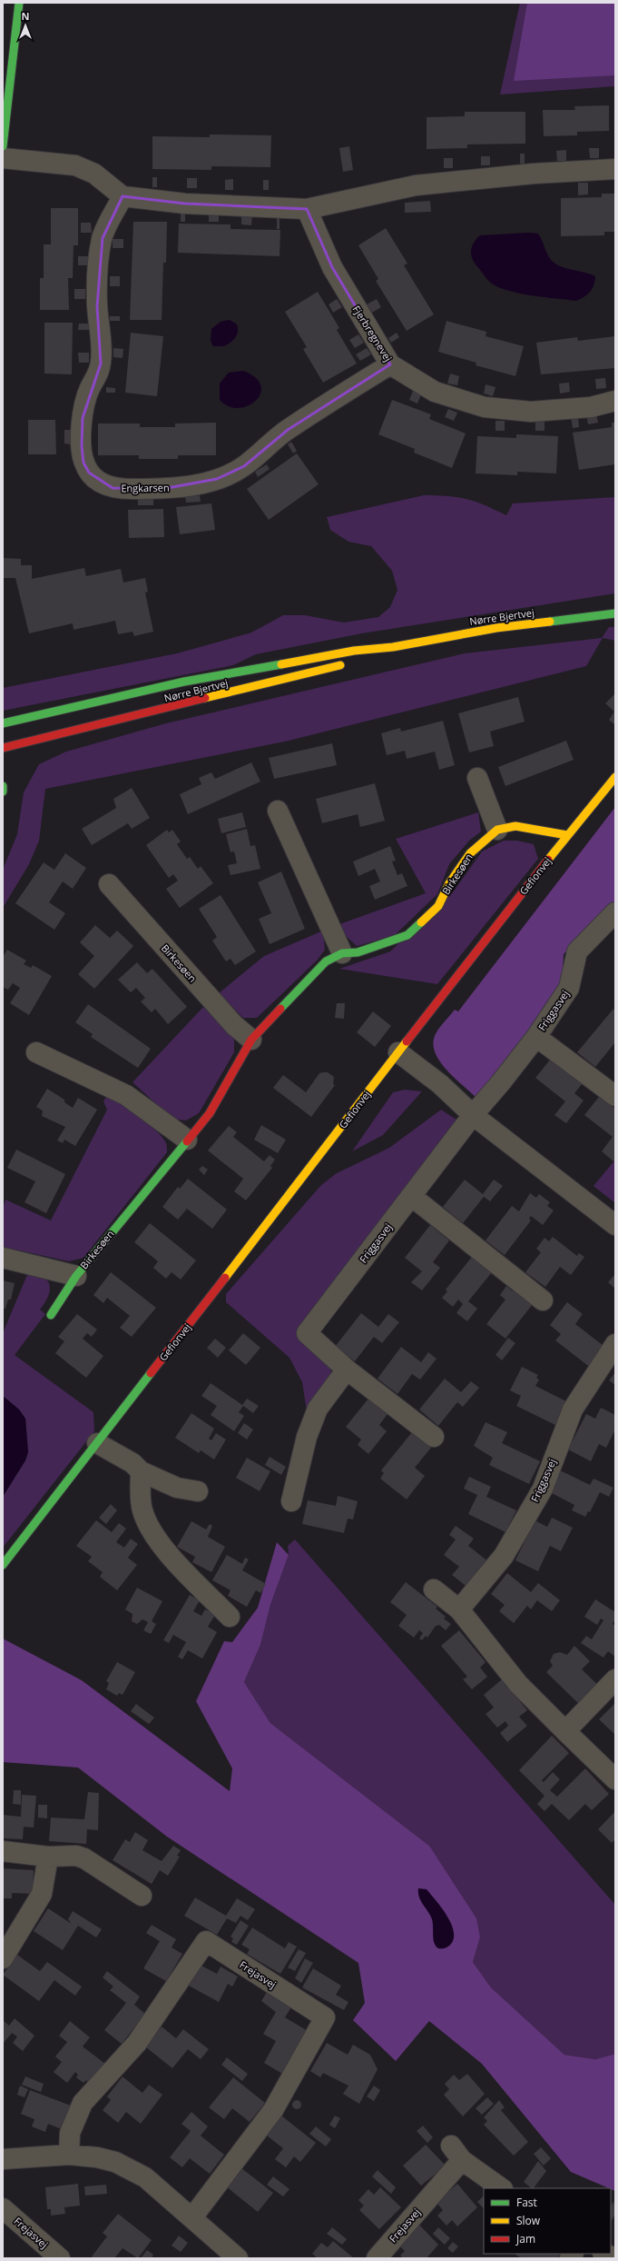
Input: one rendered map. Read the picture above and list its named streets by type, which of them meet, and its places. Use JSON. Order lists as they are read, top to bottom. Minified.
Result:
{"streets":{"street":["Fjerbregnevej","Engkarsen","Nørre Bjertvej","Birkesøen","Gefionvej","Friggasvej","Frejasvej"]},"crossings":[["Fjerbregnevej","Engkarsen"],["Birkesøen","Gefionvej"]],"legend":["Fast","Slow","Jam"],"north":"top"}
